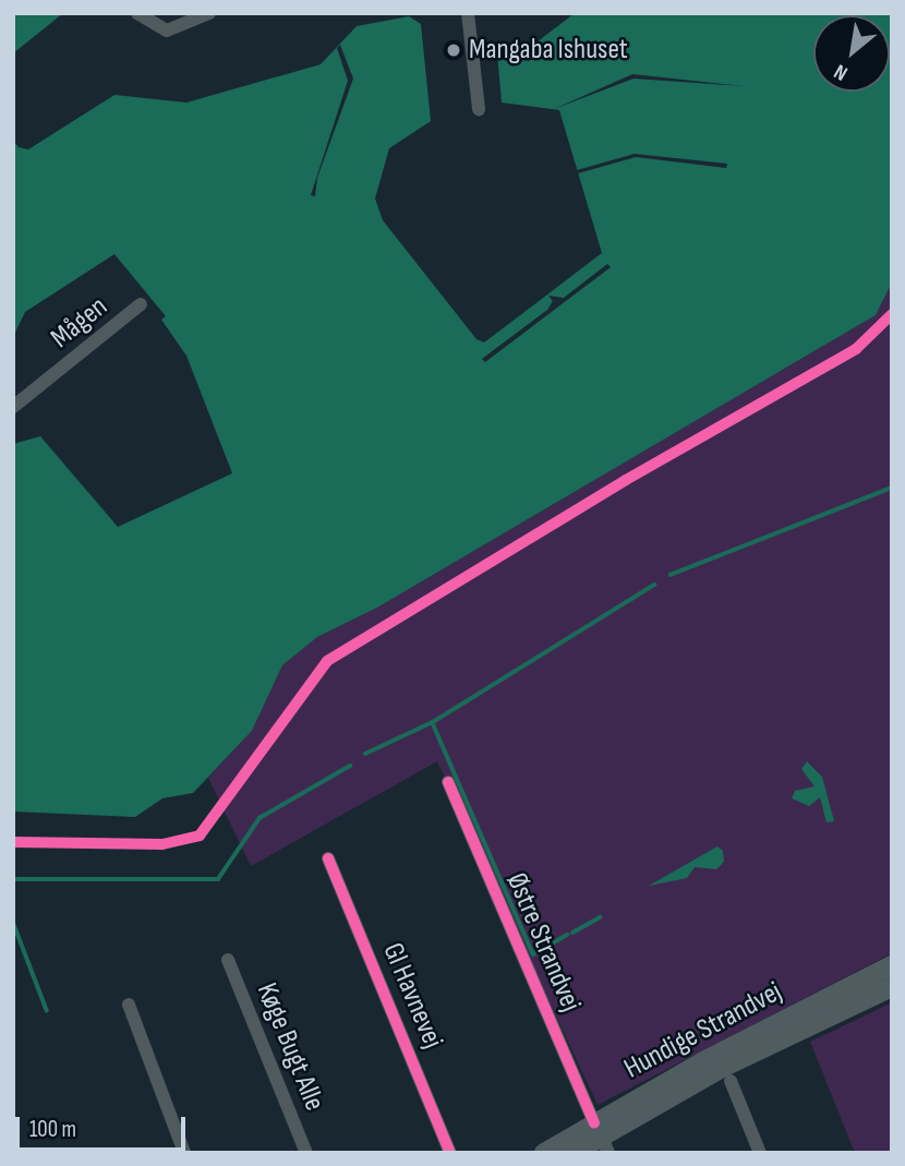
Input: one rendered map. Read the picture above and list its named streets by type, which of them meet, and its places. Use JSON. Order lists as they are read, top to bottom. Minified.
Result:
{"streets":{"main road":["Hundige Strandvej"],"street":["Mågen","Østre Strandvej","Gl Havnevej","Køge Bugt Alle"]},"crossings":[["Østre Strandvej","Hundige Strandvej"]],"places":["Mangaba Ishuset"],"scale_bar":"100 m","north":"bottom left"}
